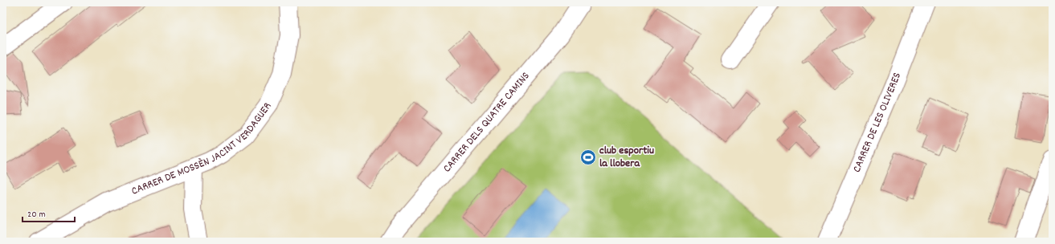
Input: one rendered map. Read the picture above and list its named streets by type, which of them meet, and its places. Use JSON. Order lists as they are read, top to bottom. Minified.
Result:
{"streets":{"street":["CARRER DE LES OLIVERES","CARRER DELS QUATRE CAMINS","CARRER DE MOSSÈN JACINT VERDAGUER"]},"places":{"sports":["club esportiu la llobera"]},"scale_bar":"20 m"}
